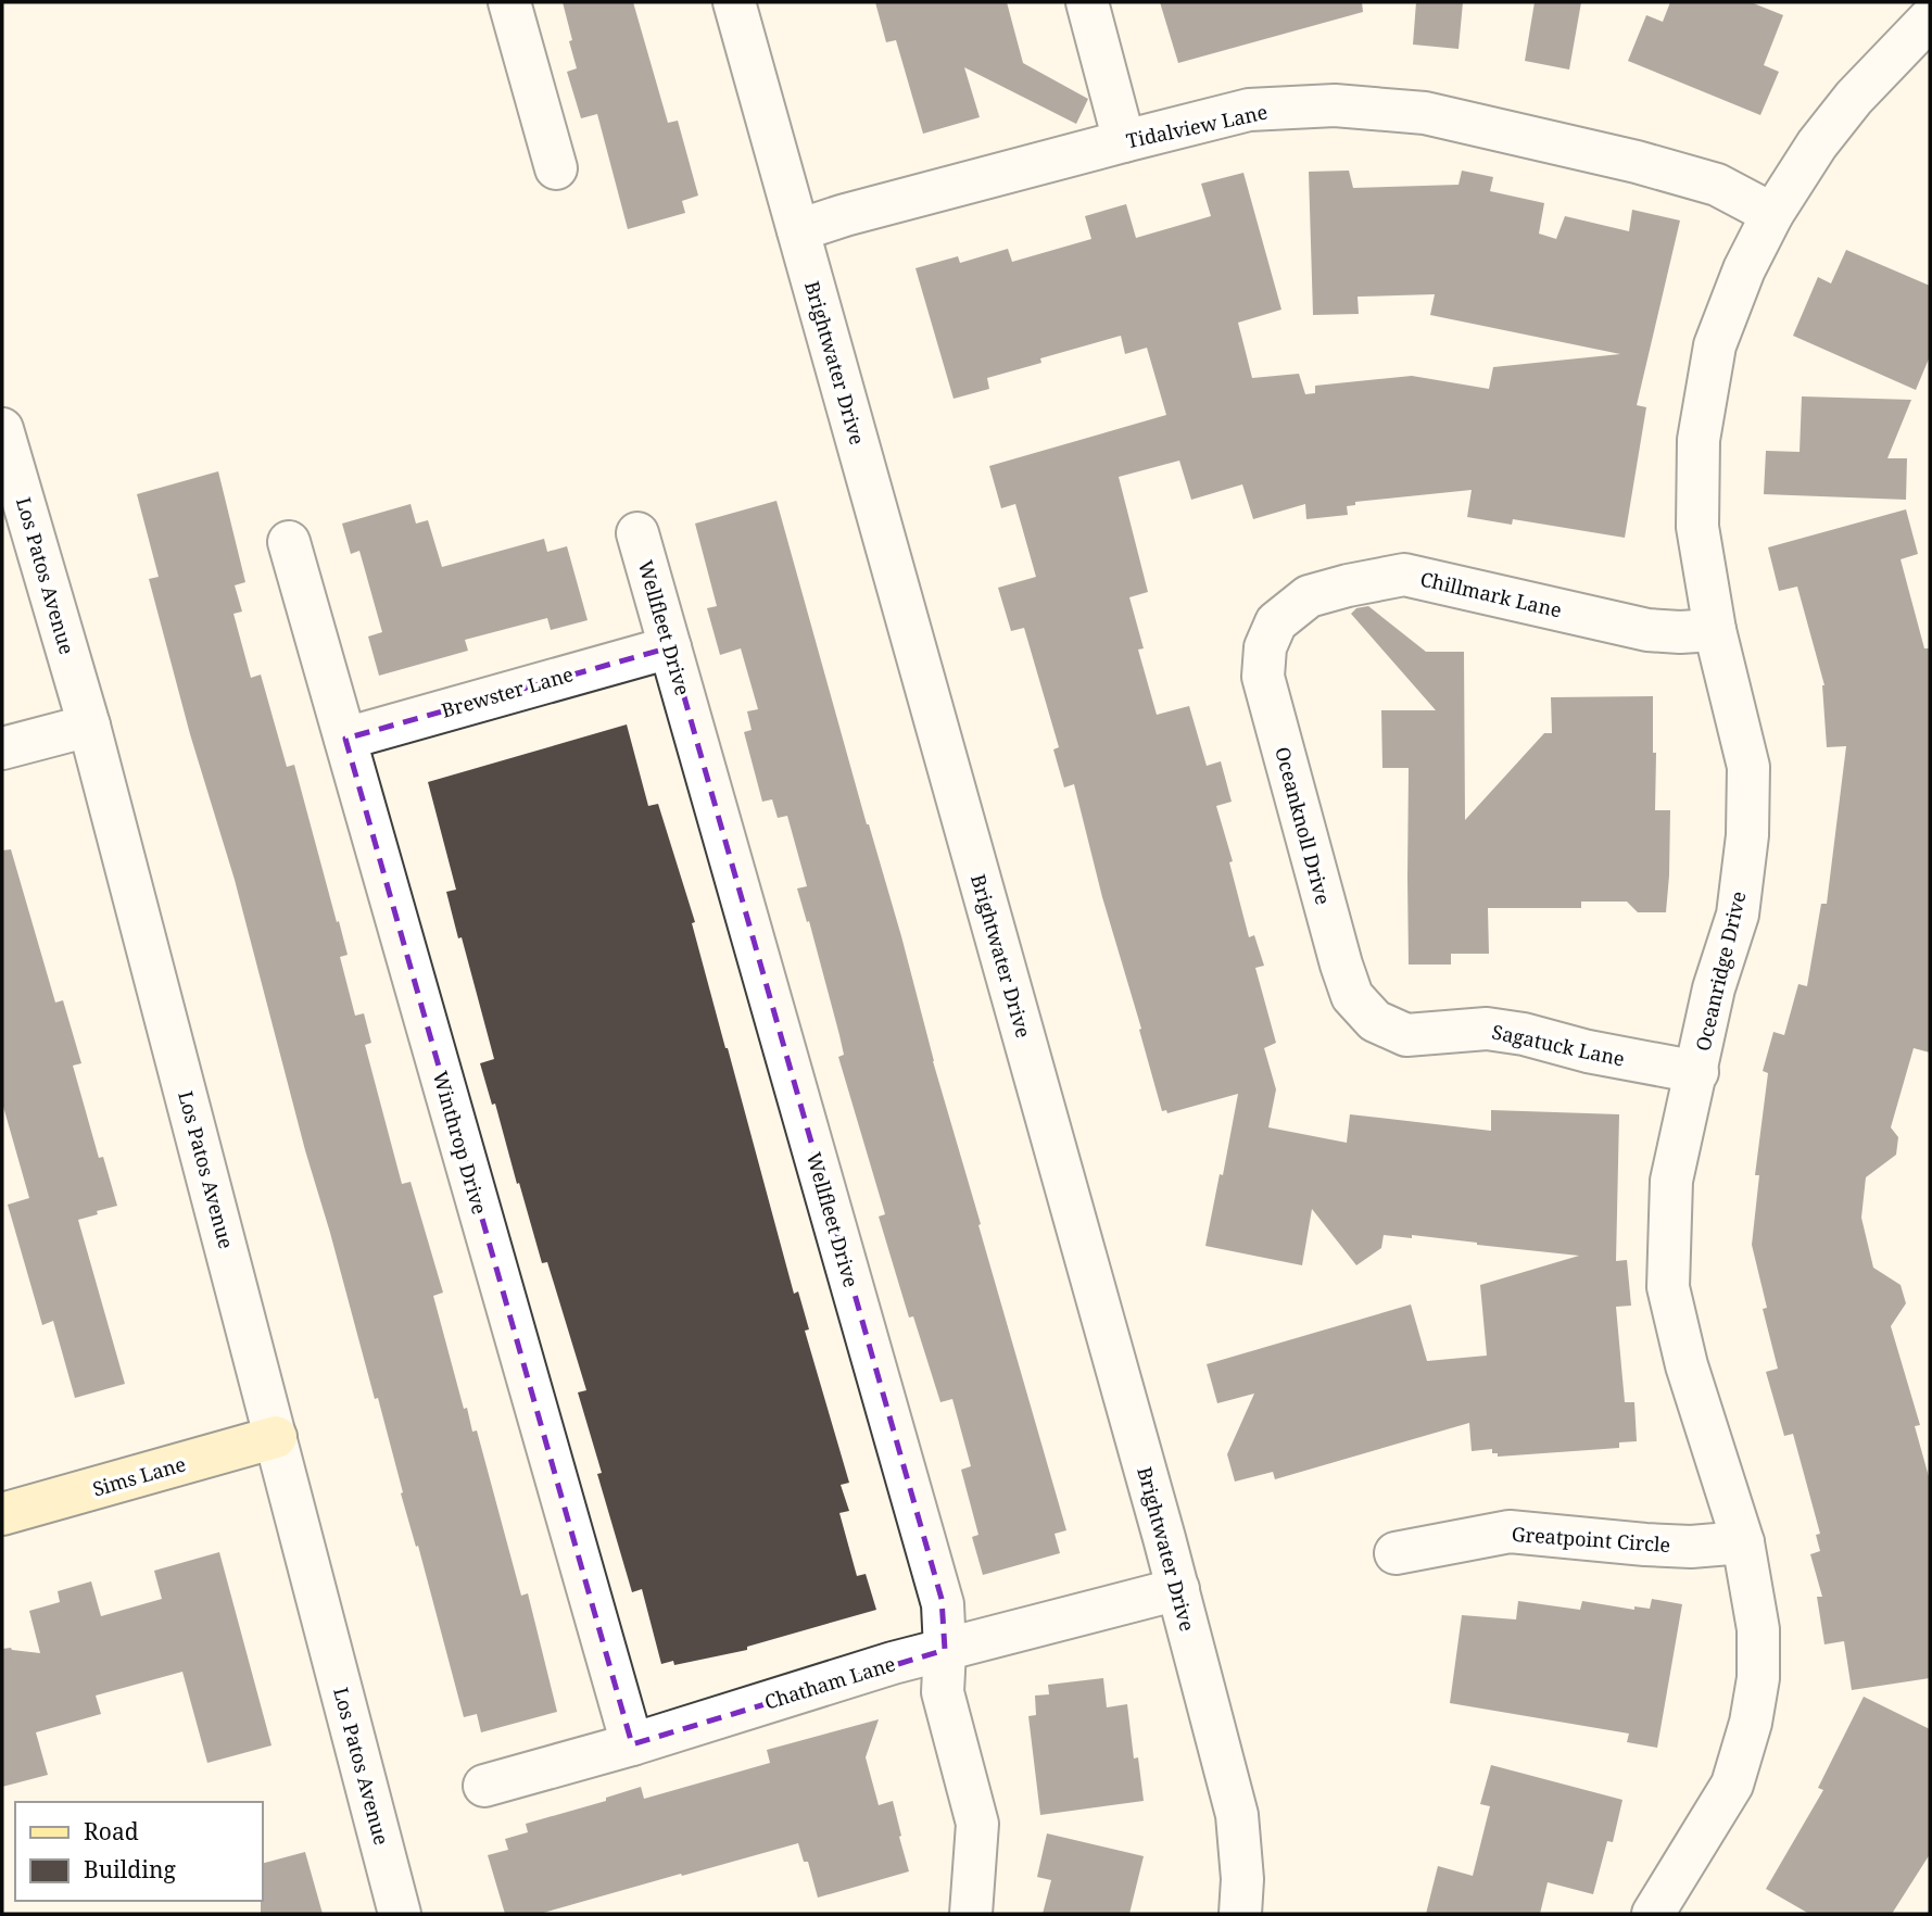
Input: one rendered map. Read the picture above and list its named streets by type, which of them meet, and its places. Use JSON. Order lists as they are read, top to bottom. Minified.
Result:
{"streets":{"street":["Tidalview Lane","Brightwater Drive","Los Patos Avenue","Chillmark Lane","Wellfleet Drive","Brewster Lane","Oceanknoll Drive","Oceanridge Drive","Sagatuck Lane","Winthrop Drive","Sims Lane","Greatpoint Circle","Chatham Lane"]},"crossings":[["Tidalview Lane","Brightwater Drive"],["Tidalview Lane","Oceanridge Drive"],["Brightwater Drive","Chatham Lane"],["Los Patos Avenue","Sims Lane"],["Chillmark Lane","Oceanknoll Drive"],["Chillmark Lane","Oceanridge Drive"],["Wellfleet Drive","Brewster Lane"],["Wellfleet Drive","Chatham Lane"],["Brewster Lane","Winthrop Drive"],["Oceanknoll Drive","Sagatuck Lane"],["Oceanridge Drive","Sagatuck Lane"],["Oceanridge Drive","Greatpoint Circle"],["Winthrop Drive","Chatham Lane"]],"legend":["Road","Building"]}
